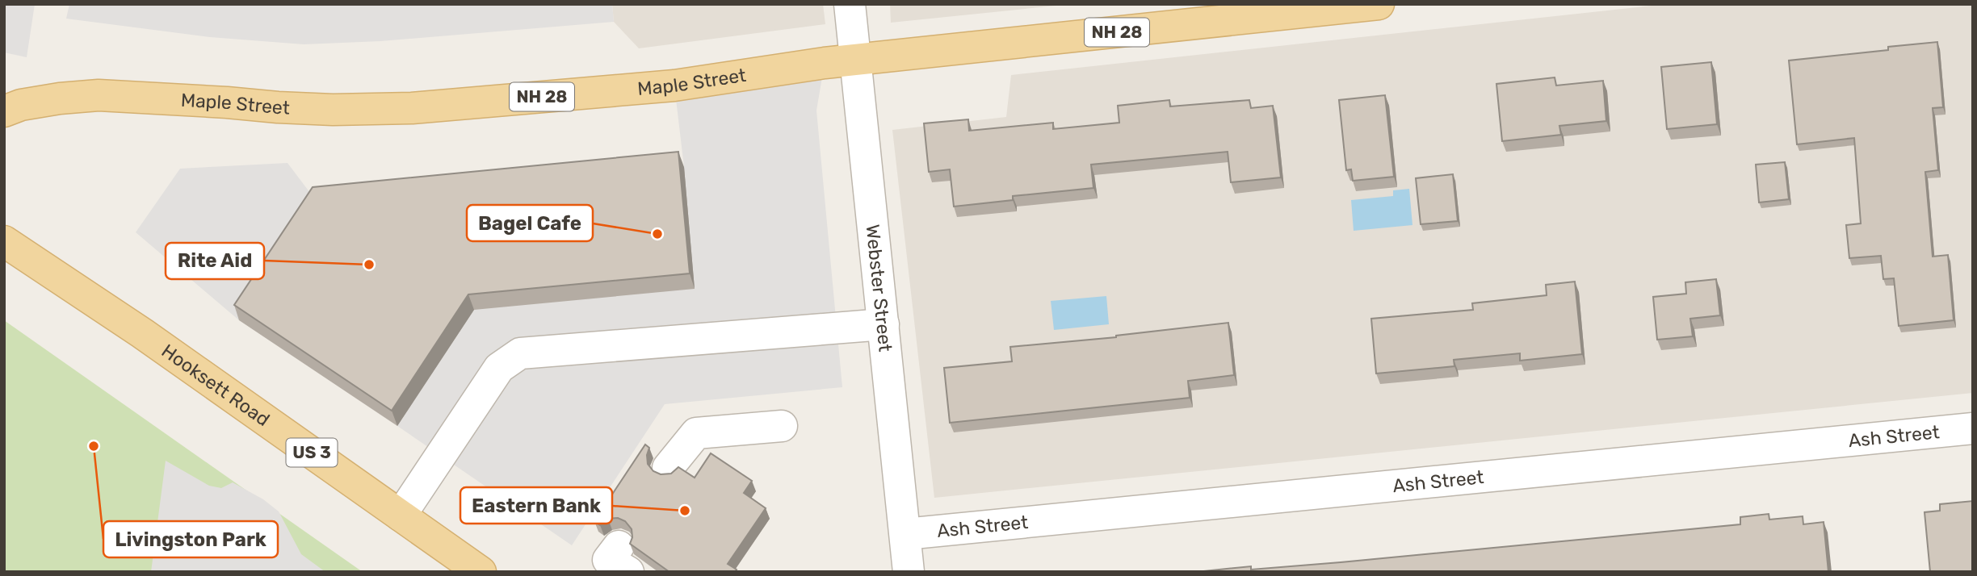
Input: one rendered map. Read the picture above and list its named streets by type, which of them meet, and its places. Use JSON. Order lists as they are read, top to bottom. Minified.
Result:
{"streets":{"main road":["NH 28","Maple Street","Hooksett Road","US 3"],"street":["Webster Street","Ash Street"]},"crossings":[["Maple Street","Webster Street"],["Webster Street","Ash Street"]],"places":["Bagel Cafe","Rite Aid","Livingston Park","Eastern Bank"]}
